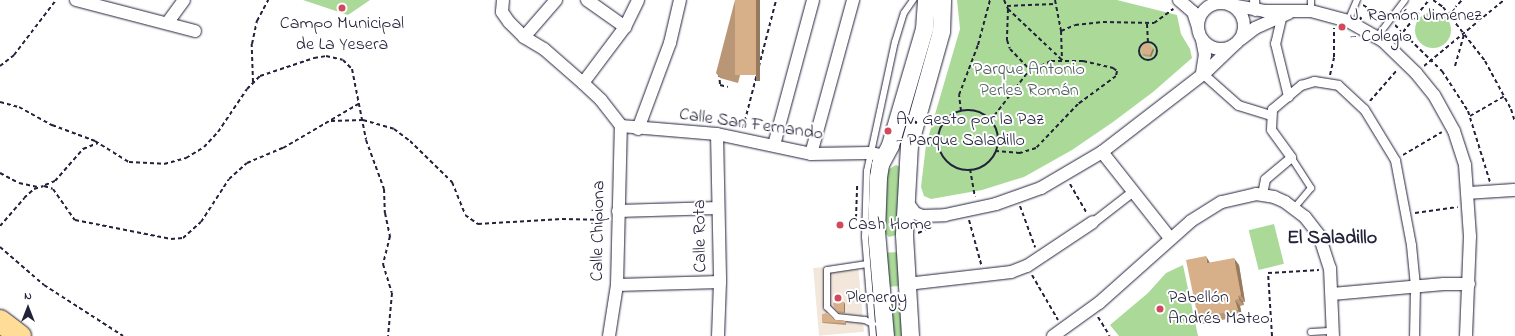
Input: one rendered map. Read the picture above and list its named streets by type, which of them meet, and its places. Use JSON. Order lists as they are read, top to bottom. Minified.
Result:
{"streets":{"street":["Calle San Fernando","Calle Chipiona","Calle Rota"]},"crossings":[["Calle San Fernando","Calle Chipiona"],["Calle San Fernando","Calle Rota"]],"districts":["El Saladillo"],"parks":["Parque Antonio Perles Román"],"places":["Campo Municipal de La Yesera","J. Ramón Jiménez - Colegio","Av. Gesto por la Paz - Parque Saladillo","Cash Home","Plenergy","Pabellón Andrés Mateo"],"north":"top"}
